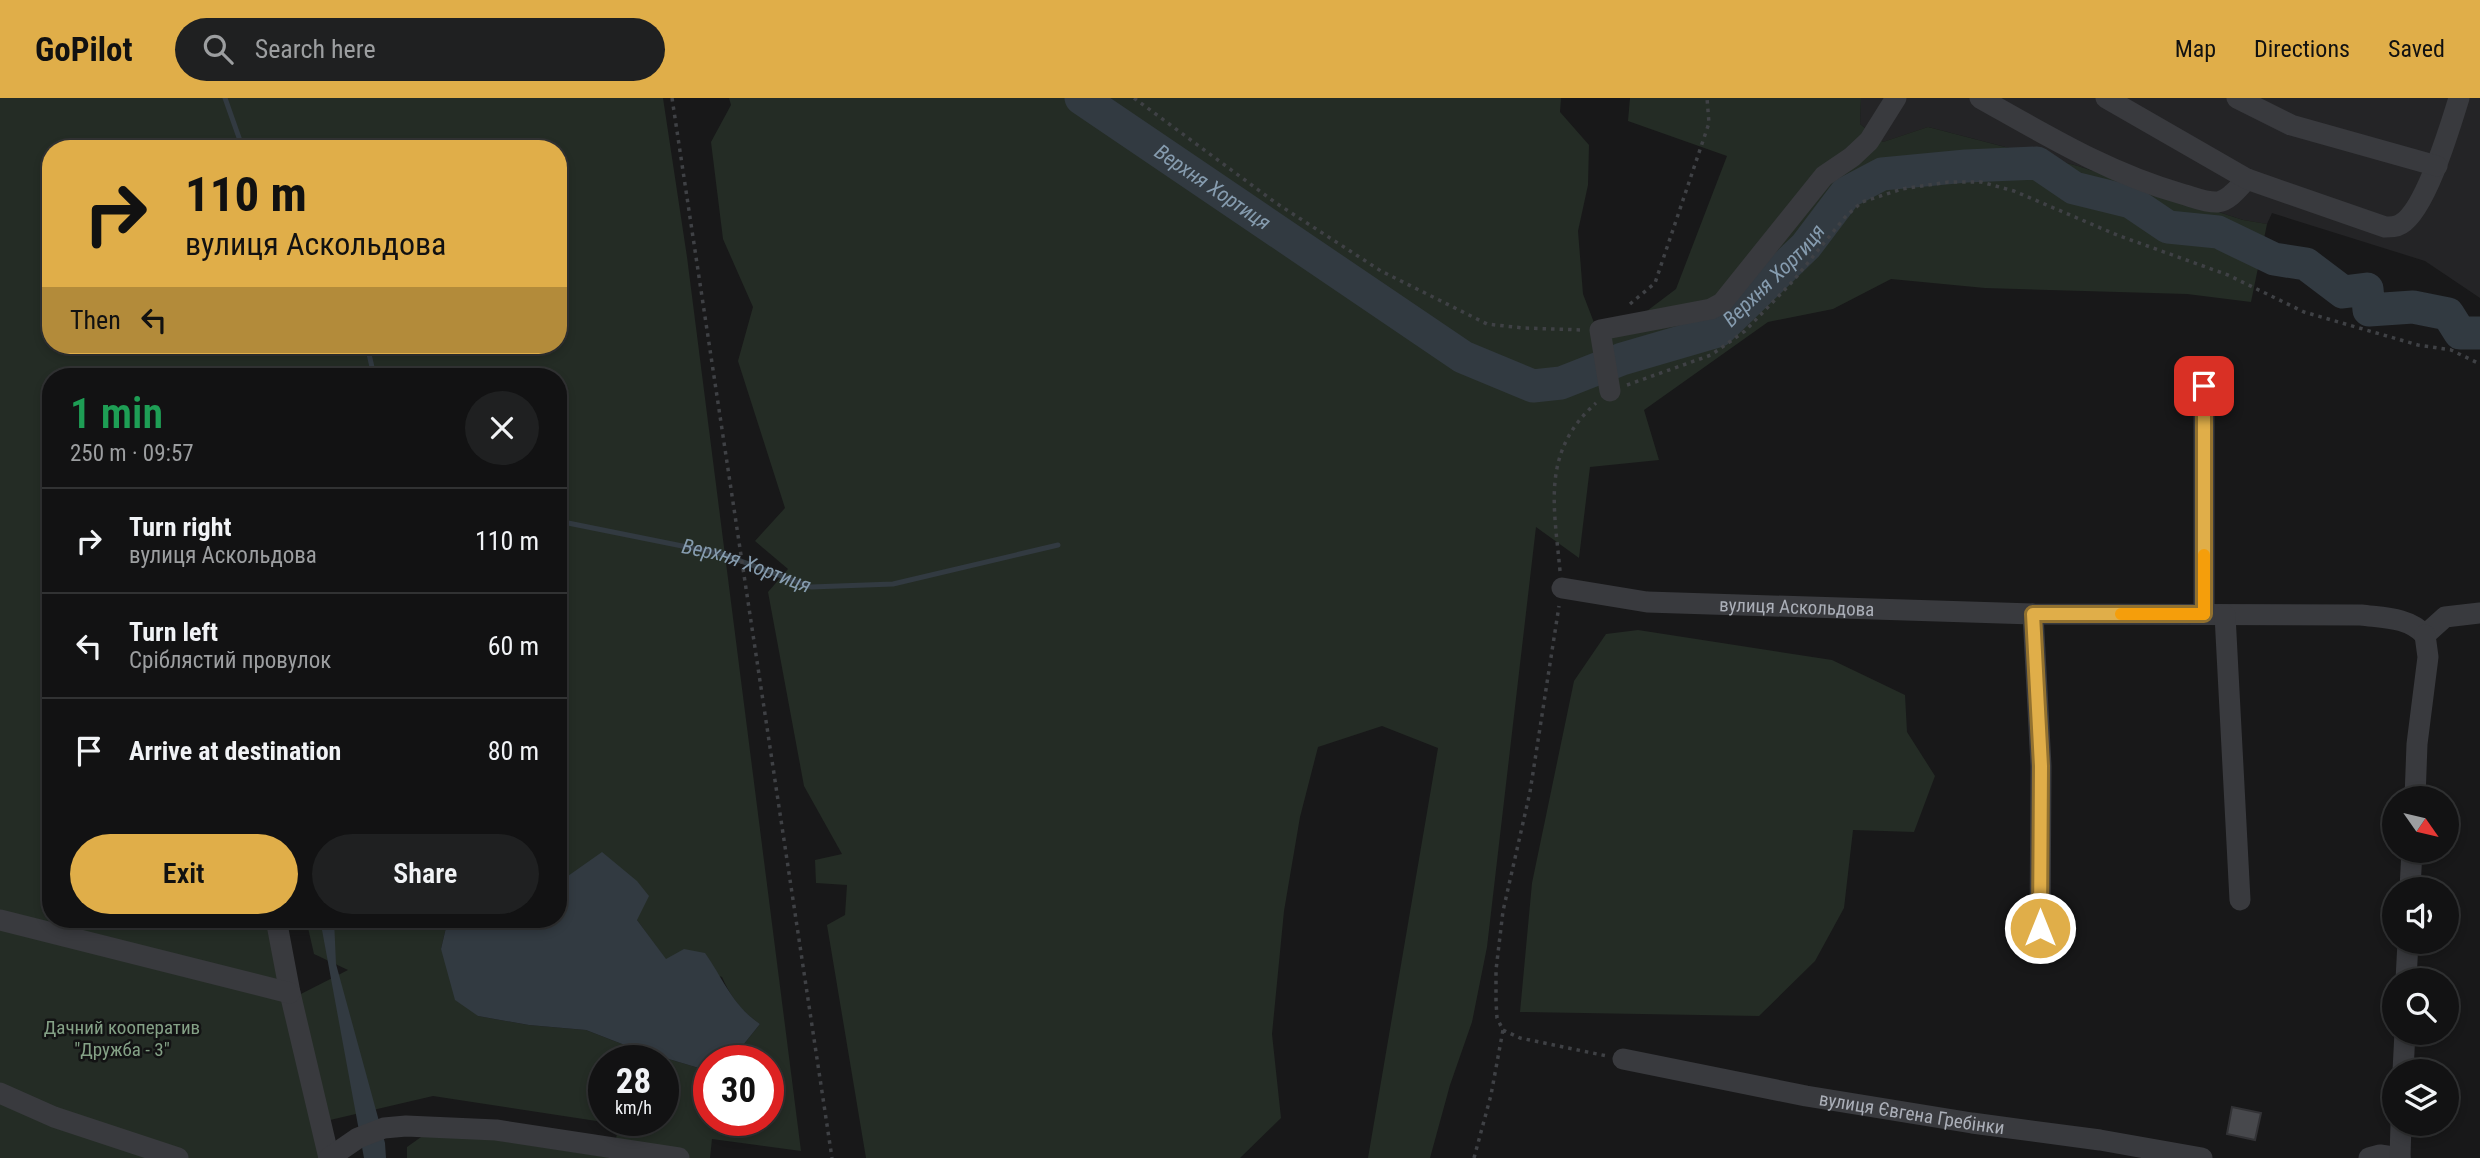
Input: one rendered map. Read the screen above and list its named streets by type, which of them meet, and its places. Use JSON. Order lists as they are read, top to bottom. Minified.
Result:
{"streets":{"street":["вулиця Аскольдова","вулиця Євгена Гребінки"]},"water":["Верхня Хортиця"],"parks":["Дачний кооператив \"Дружба - 3\""],"north":"bottom right","page":{"header":"GoPilot","search":"Search here","nav":["Map","Directions","Saved"],"turn":["110 m","вулиця Аскольдова"],"then":"Then","heading":["1 min","250 m · 09:57"],"list":[{"name":"Turn right","note":"вулиця Аскольдова","value":"110 m"},{"name":"Turn left","note":"Сріблястий провулок","value":"60 m"},{"name":"Arrive at destination","value":"80 m"}],"buttons":["Exit","Share"],"speed":"28 km/h","limit":"30"}}
